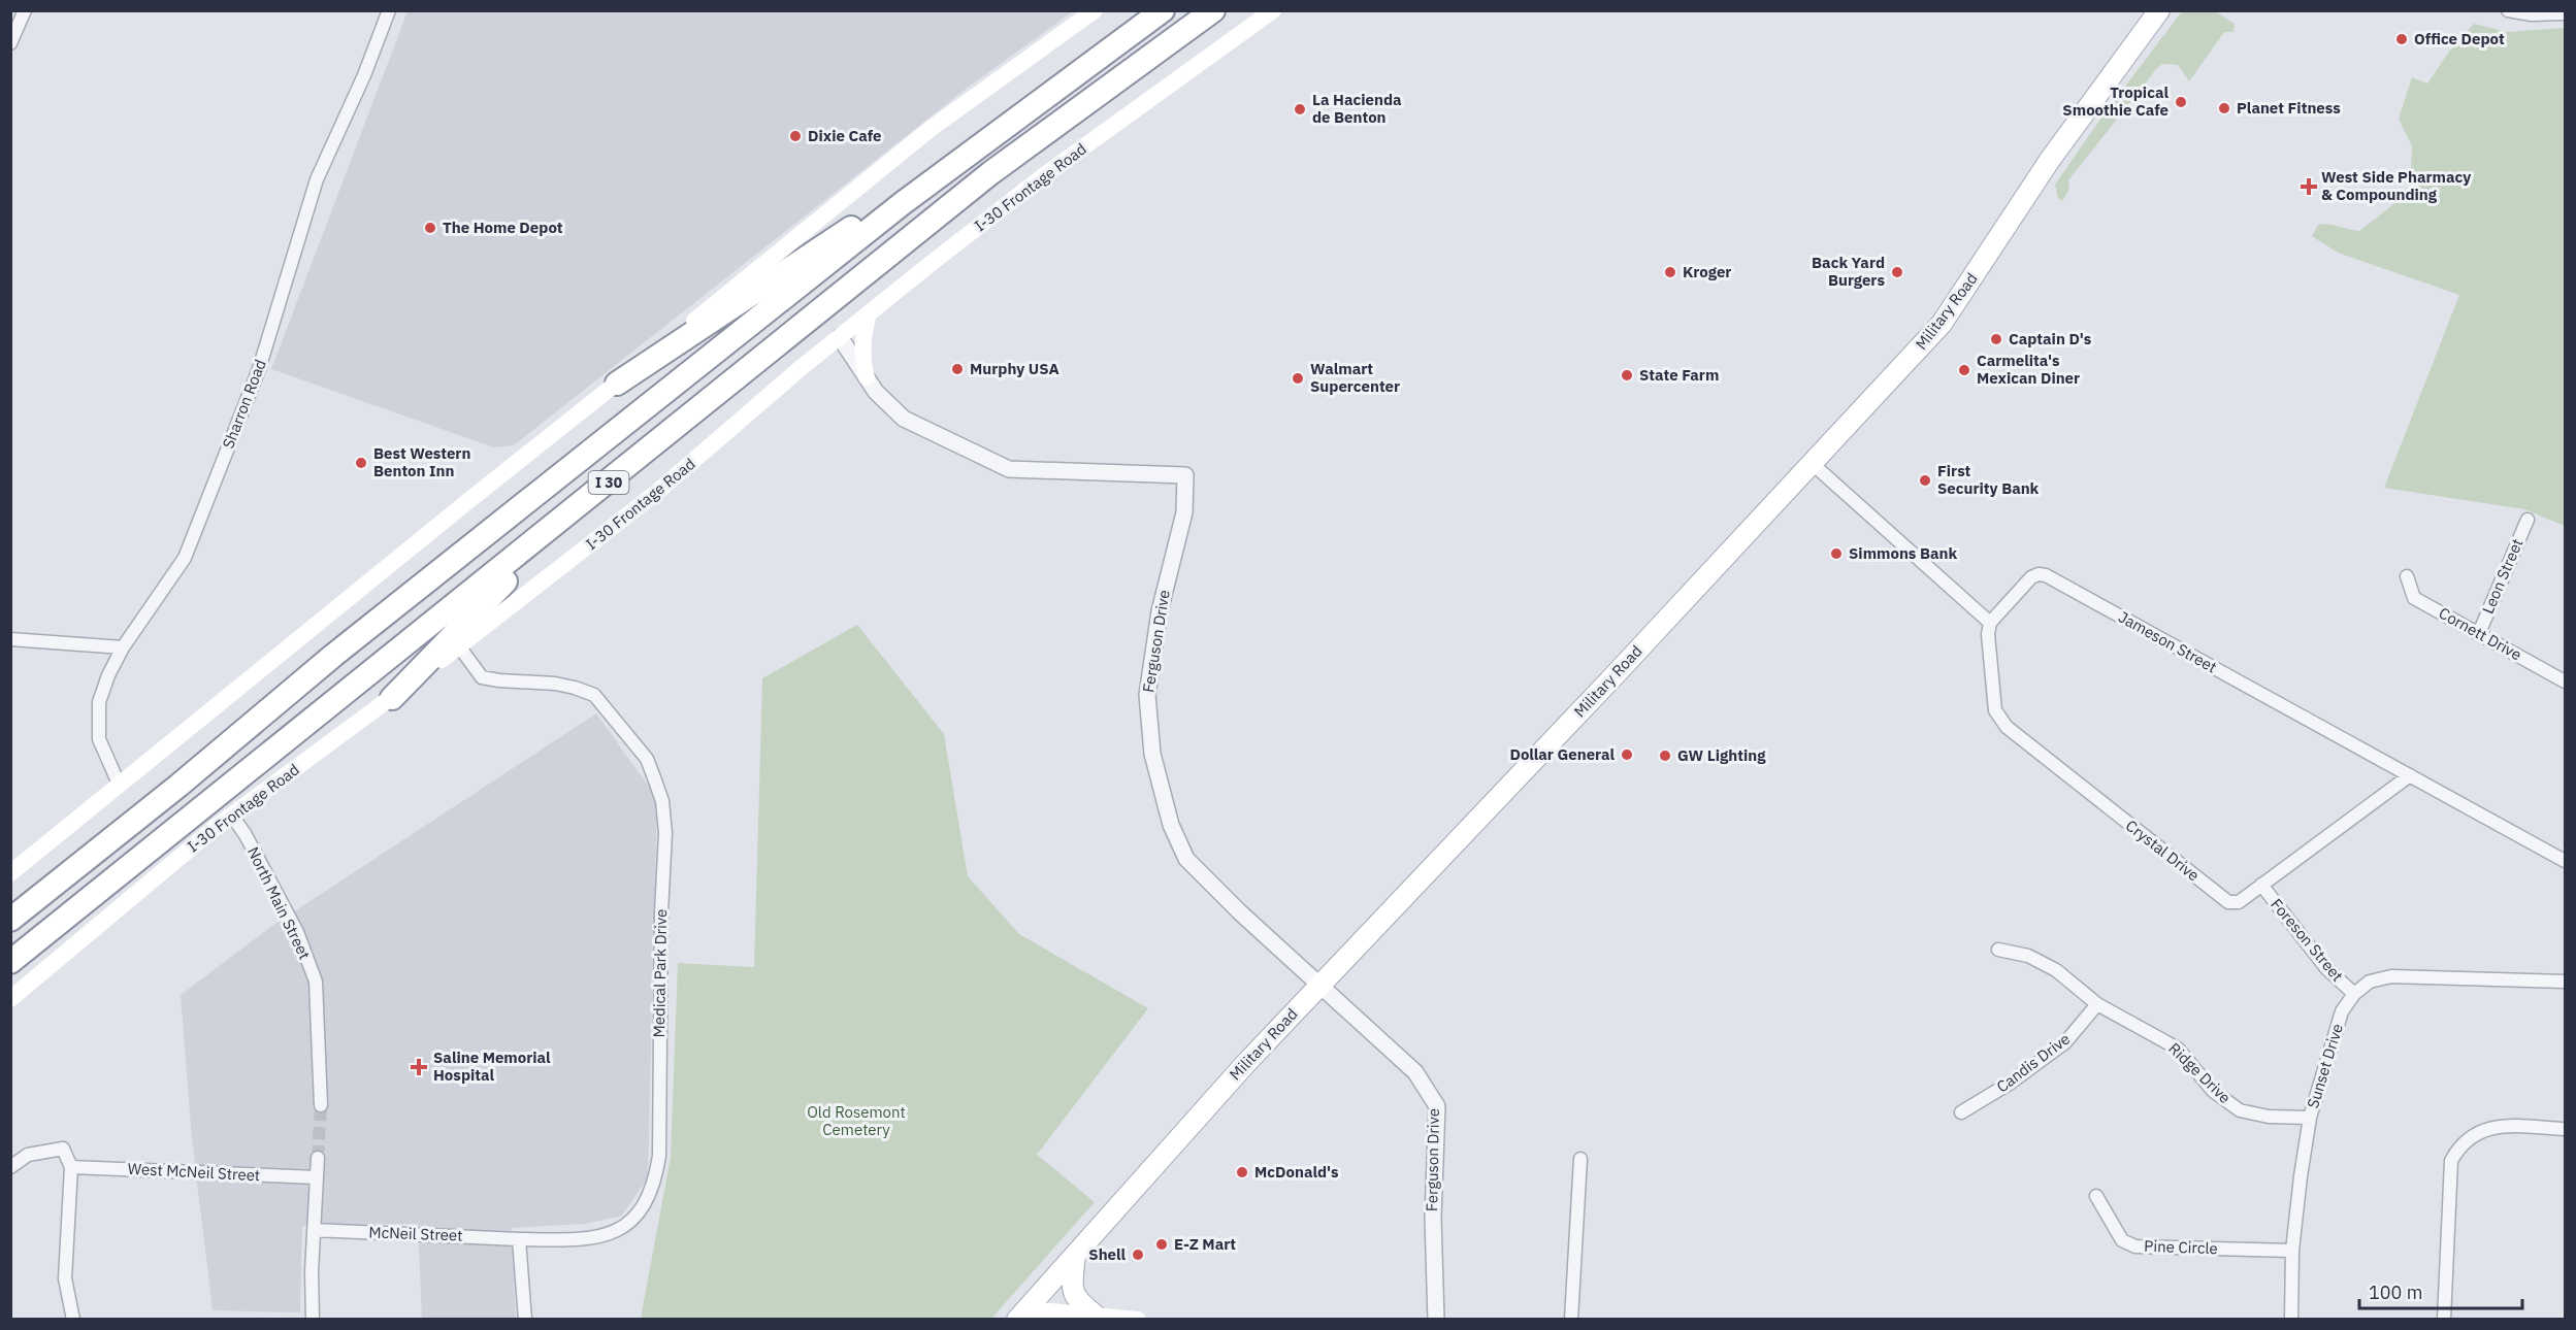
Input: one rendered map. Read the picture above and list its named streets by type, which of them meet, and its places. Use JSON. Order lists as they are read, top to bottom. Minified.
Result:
{"streets":{"highway":["I 30"],"main road":["I-30 Frontage Road","Military Road"],"street":["Sharron Road","Leon Street","Cornett Drive","Ferguson Drive","Jameson Street","Crystal Drive","North Main Street","Foreson Street","Medical Park Drive","Candis Drive","Sunset Drive","Ridge Drive","West McNeil Street","McNeil Street","Pine Circle"]},"crossings":[["I-30 Frontage Road","Ferguson Drive"],["I-30 Frontage Road","North Main Street"],["I-30 Frontage Road","Medical Park Drive"],["Military Road","Ferguson Drive"],["Leon Street","Cornett Drive"],["Jameson Street","Crystal Drive"],["Crystal Drive","Foreson Street"],["Foreson Street","Sunset Drive"],["Medical Park Drive","McNeil Street"],["Candis Drive","Ridge Drive"],["Sunset Drive","Ridge Drive"],["Sunset Drive","Pine Circle"]],"parks":["Old Rosemont Cemetery"],"places":{"other":["Office Depot","Tropical Smoothie Cafe","Planet Fitness","La Hacienda de Benton","Dixie Cafe","The Home Depot","Kroger","Back Yard Burgers","Captain D's","Murphy USA","Carmelita's Mexican Diner","State Farm","Walmart Supercenter","Best Western Benton Inn","First Security Bank","Simmons Bank","Dollar General","GW Lighting","McDonald's","E-Z Mart","Shell"],"health":["West Side Pharmacy & Compounding","Saline Memorial Hospital"]},"scale_bar":"100 m"}
